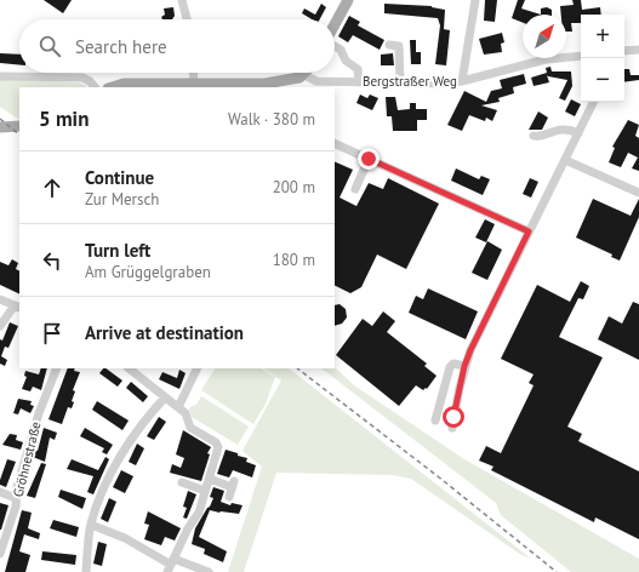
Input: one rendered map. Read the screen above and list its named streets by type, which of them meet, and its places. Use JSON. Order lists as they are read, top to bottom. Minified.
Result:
{"streets":{"street":["Bergstraßer Weg","Gröhnestraße"]},"north":"top right","page":{"map_buttons":["+","−"],"search":"Search here","heading":["5 min","Walk · 380 m"],"list":[["Continue","Zur Mersch","200 m"],["Turn left","Am Grüggelgraben","180 m"],"Arrive at destination"]}}
